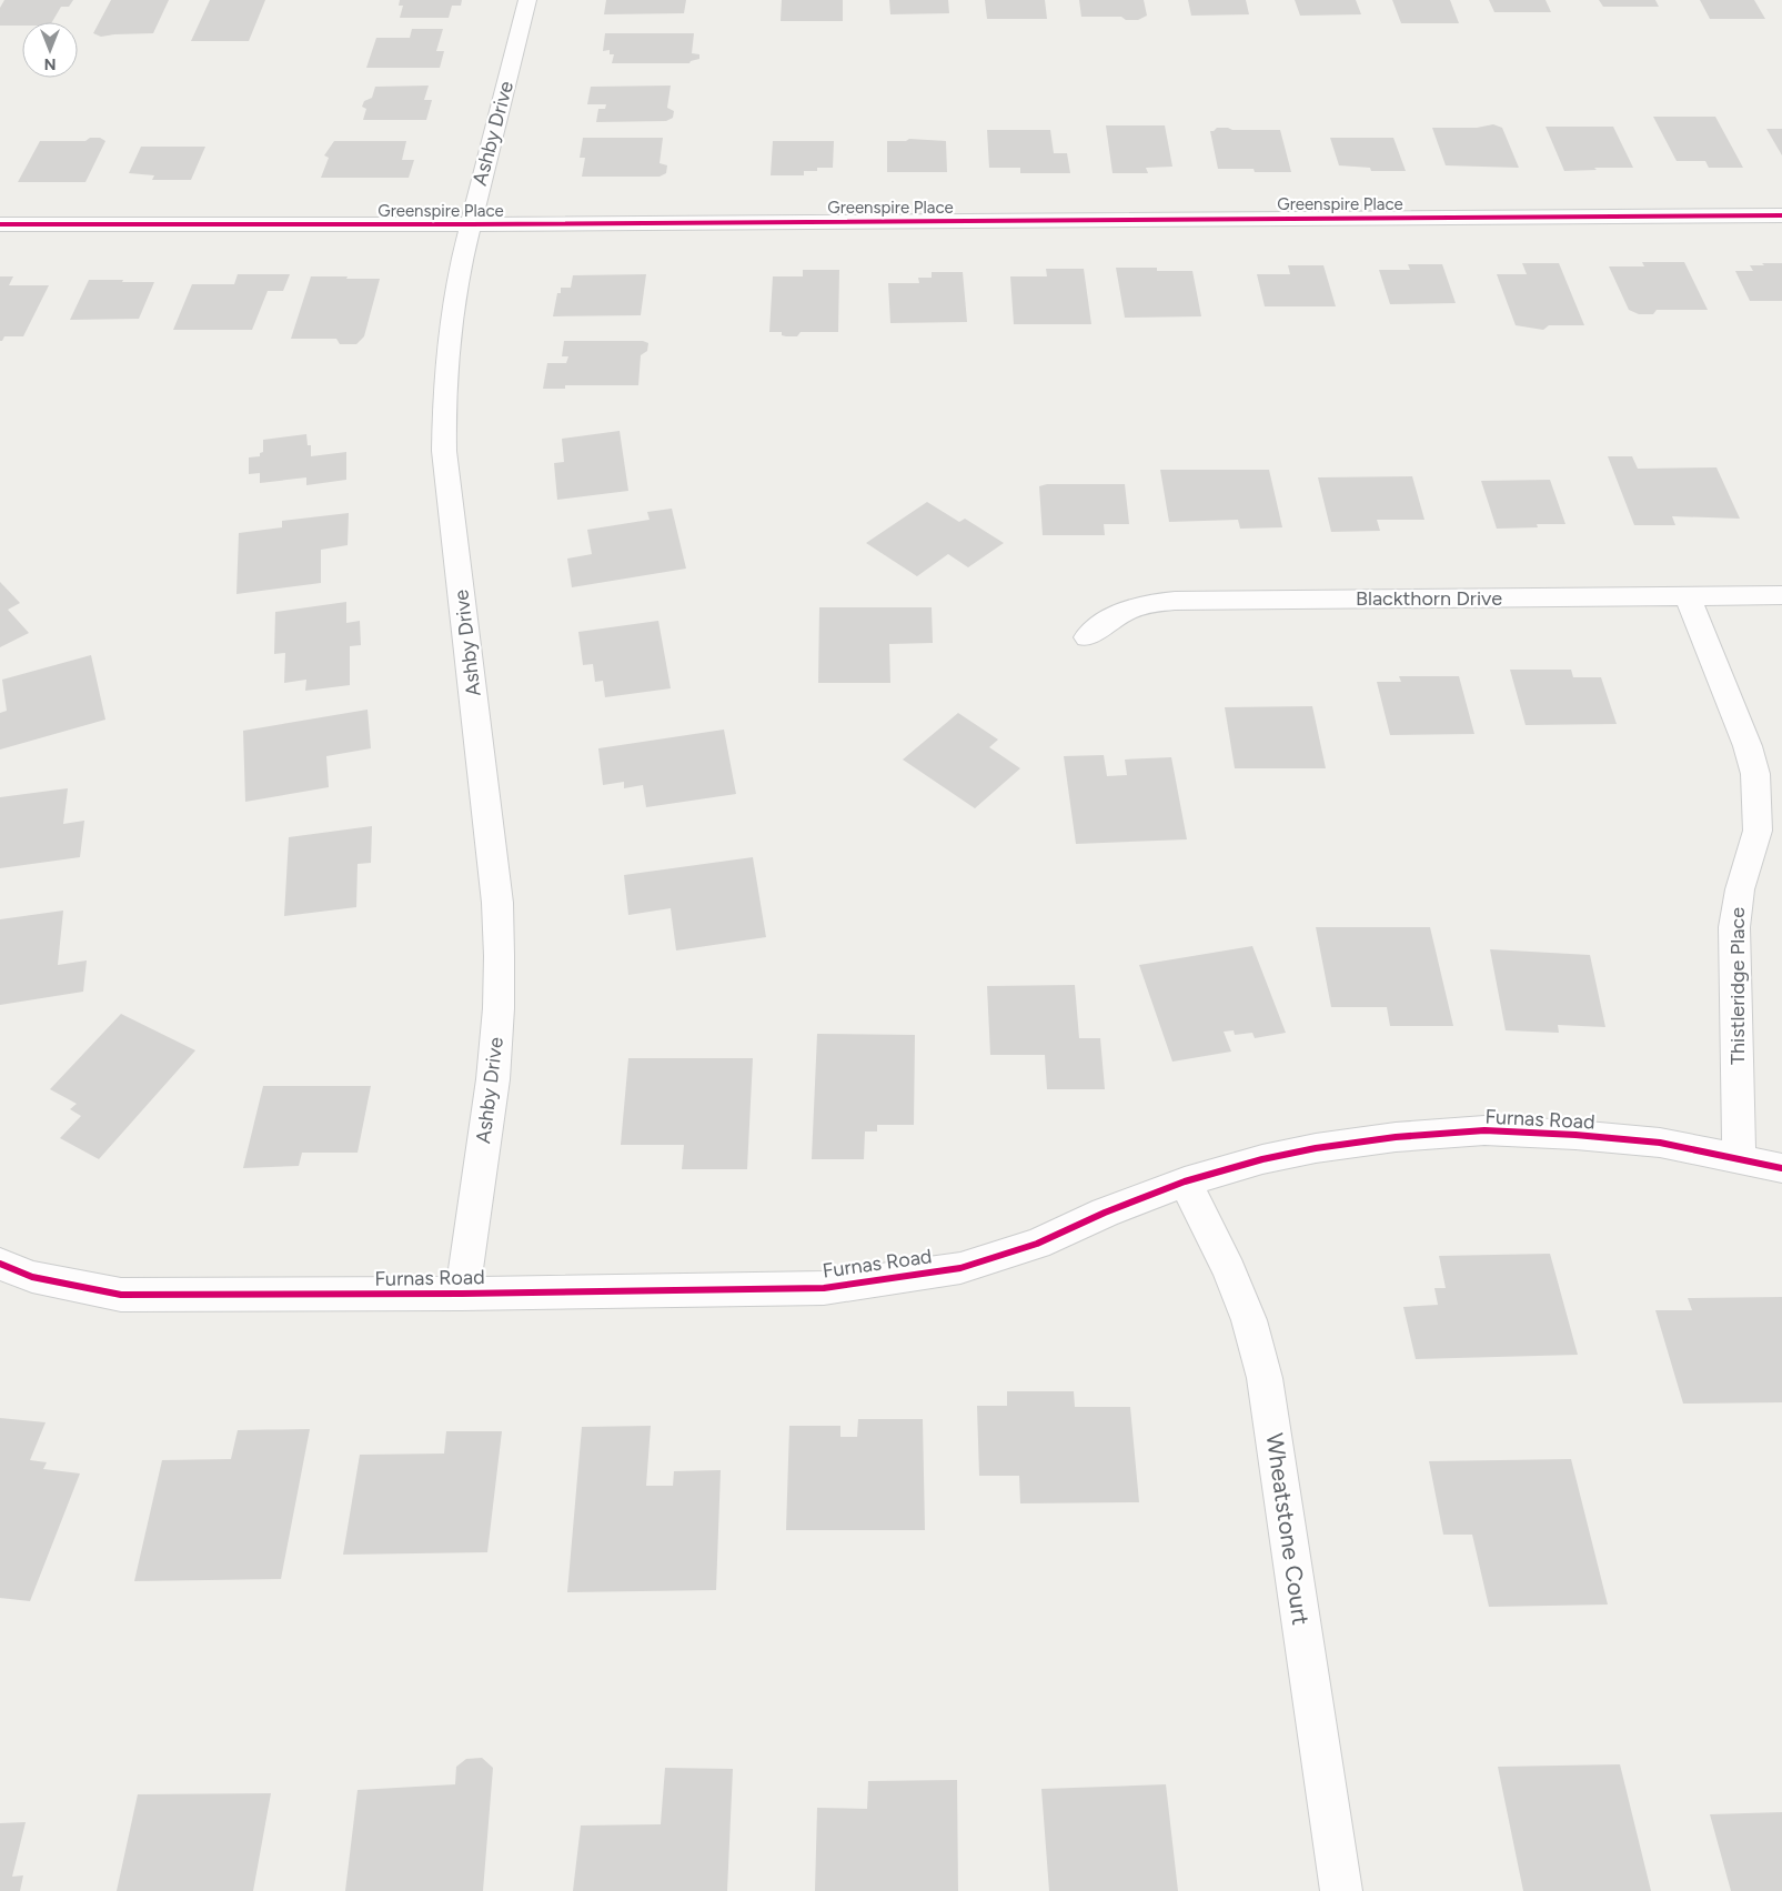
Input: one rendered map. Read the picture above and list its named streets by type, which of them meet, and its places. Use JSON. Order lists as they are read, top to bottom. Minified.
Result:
{"streets":{"street":["Ashby Drive","Greenspire Place","Blackthorn Drive","Thistleridge Place","Furnas Road","Wheatstone Court"]},"crossings":[["Ashby Drive","Greenspire Place"],["Ashby Drive","Furnas Road"],["Blackthorn Drive","Thistleridge Place"],["Thistleridge Place","Furnas Road"],["Furnas Road","Wheatstone Court"]],"north":"bottom"}
